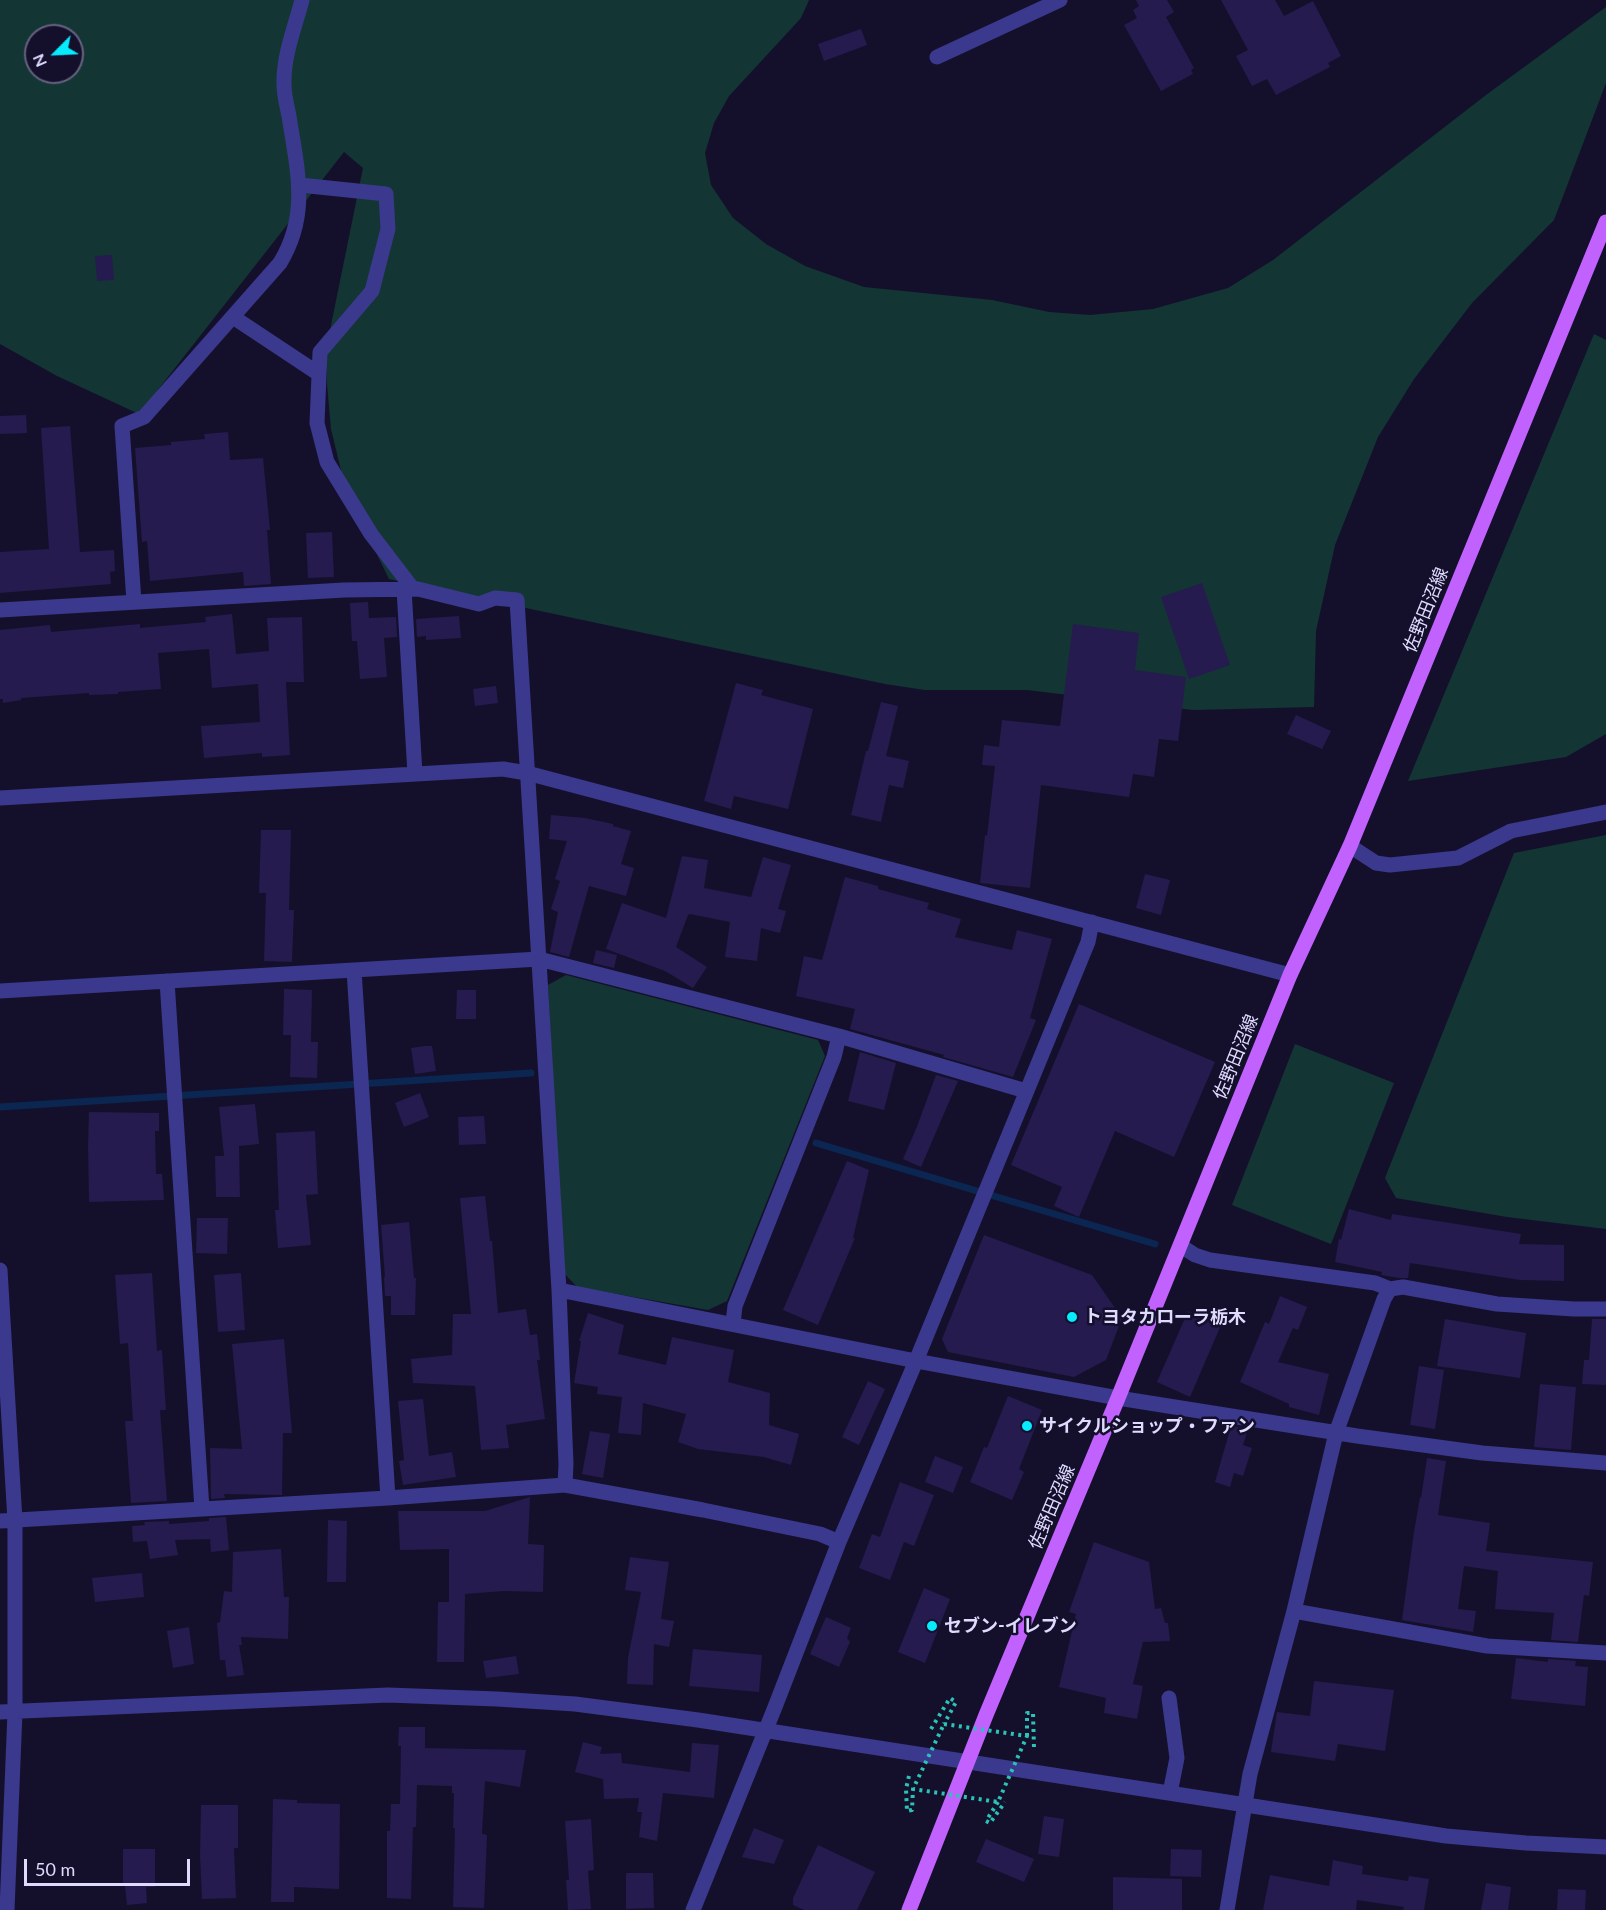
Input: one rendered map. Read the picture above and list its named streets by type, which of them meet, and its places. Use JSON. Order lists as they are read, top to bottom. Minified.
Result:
{"streets":{"main road":["佐野田沼線"]},"places":["トヨタカローラ栃木","サイクルショップ・ファン","セブン-イレブン"],"scale_bar":"50 m","north":"bottom left"}
